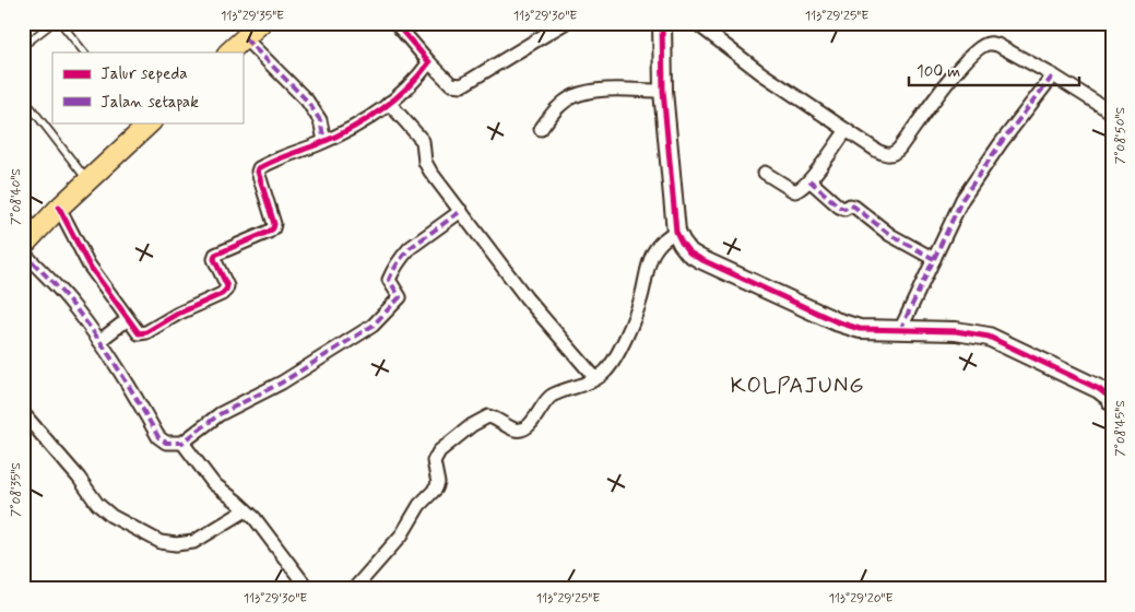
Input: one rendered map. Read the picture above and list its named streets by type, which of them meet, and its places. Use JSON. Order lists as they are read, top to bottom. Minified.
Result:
{"districts":["KOLPAJUNG"],"legend":["Jalur sepeda","Jalan setapak"],"scale_bar":"100 m","coordinates":["113°29'35\"E","113°29'30\"E","113°29'25\"E","7°08'50\"S","7°08'40\"S","7°08'45\"S","7°08'35\"S","113°29'20\"E"]}
